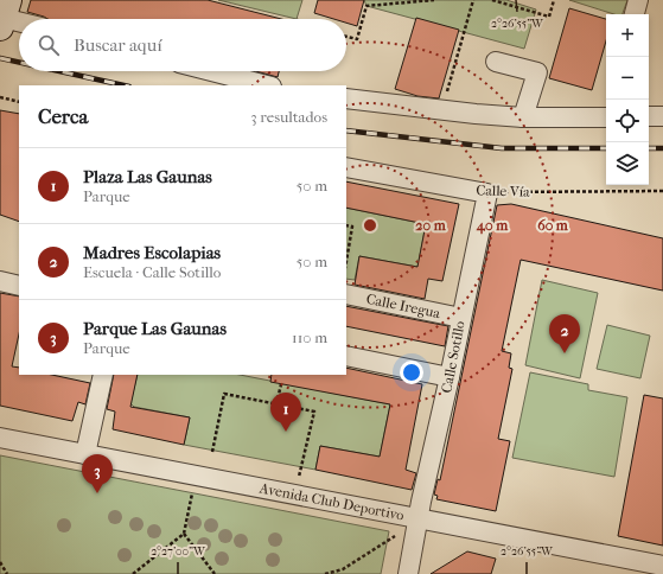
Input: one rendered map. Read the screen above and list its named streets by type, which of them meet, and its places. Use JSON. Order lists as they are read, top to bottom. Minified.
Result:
{"streets":{"street":["Calle Vía","Calle Iregua","Calle Sotillo","Avenida Club Deportivo"]},"crossings":[["Calle Vía","Calle Sotillo"],["Calle Iregua","Calle Sotillo"],["Calle Sotillo","Avenida Club Deportivo"]],"page":{"map_buttons":["+","−"],"search":"Buscar aquí","heading":["Cerca","3 resultados"],"list":[{"mark":"1","name":"Plaza Las Gaunas","note":"Parque","value":"50 m"},{"mark":"2","name":"Madres Escolapias","note":"Escuela · Calle Sotillo","value":"50 m"},{"mark":"3","name":"Parque Las Gaunas","note":"Parque","value":"110 m"}],"pins":["2","1","3"]},"coordinates":["2°26'55\"W","2°27'00\"W"],"rings":["20 m","40 m","60 m"]}
